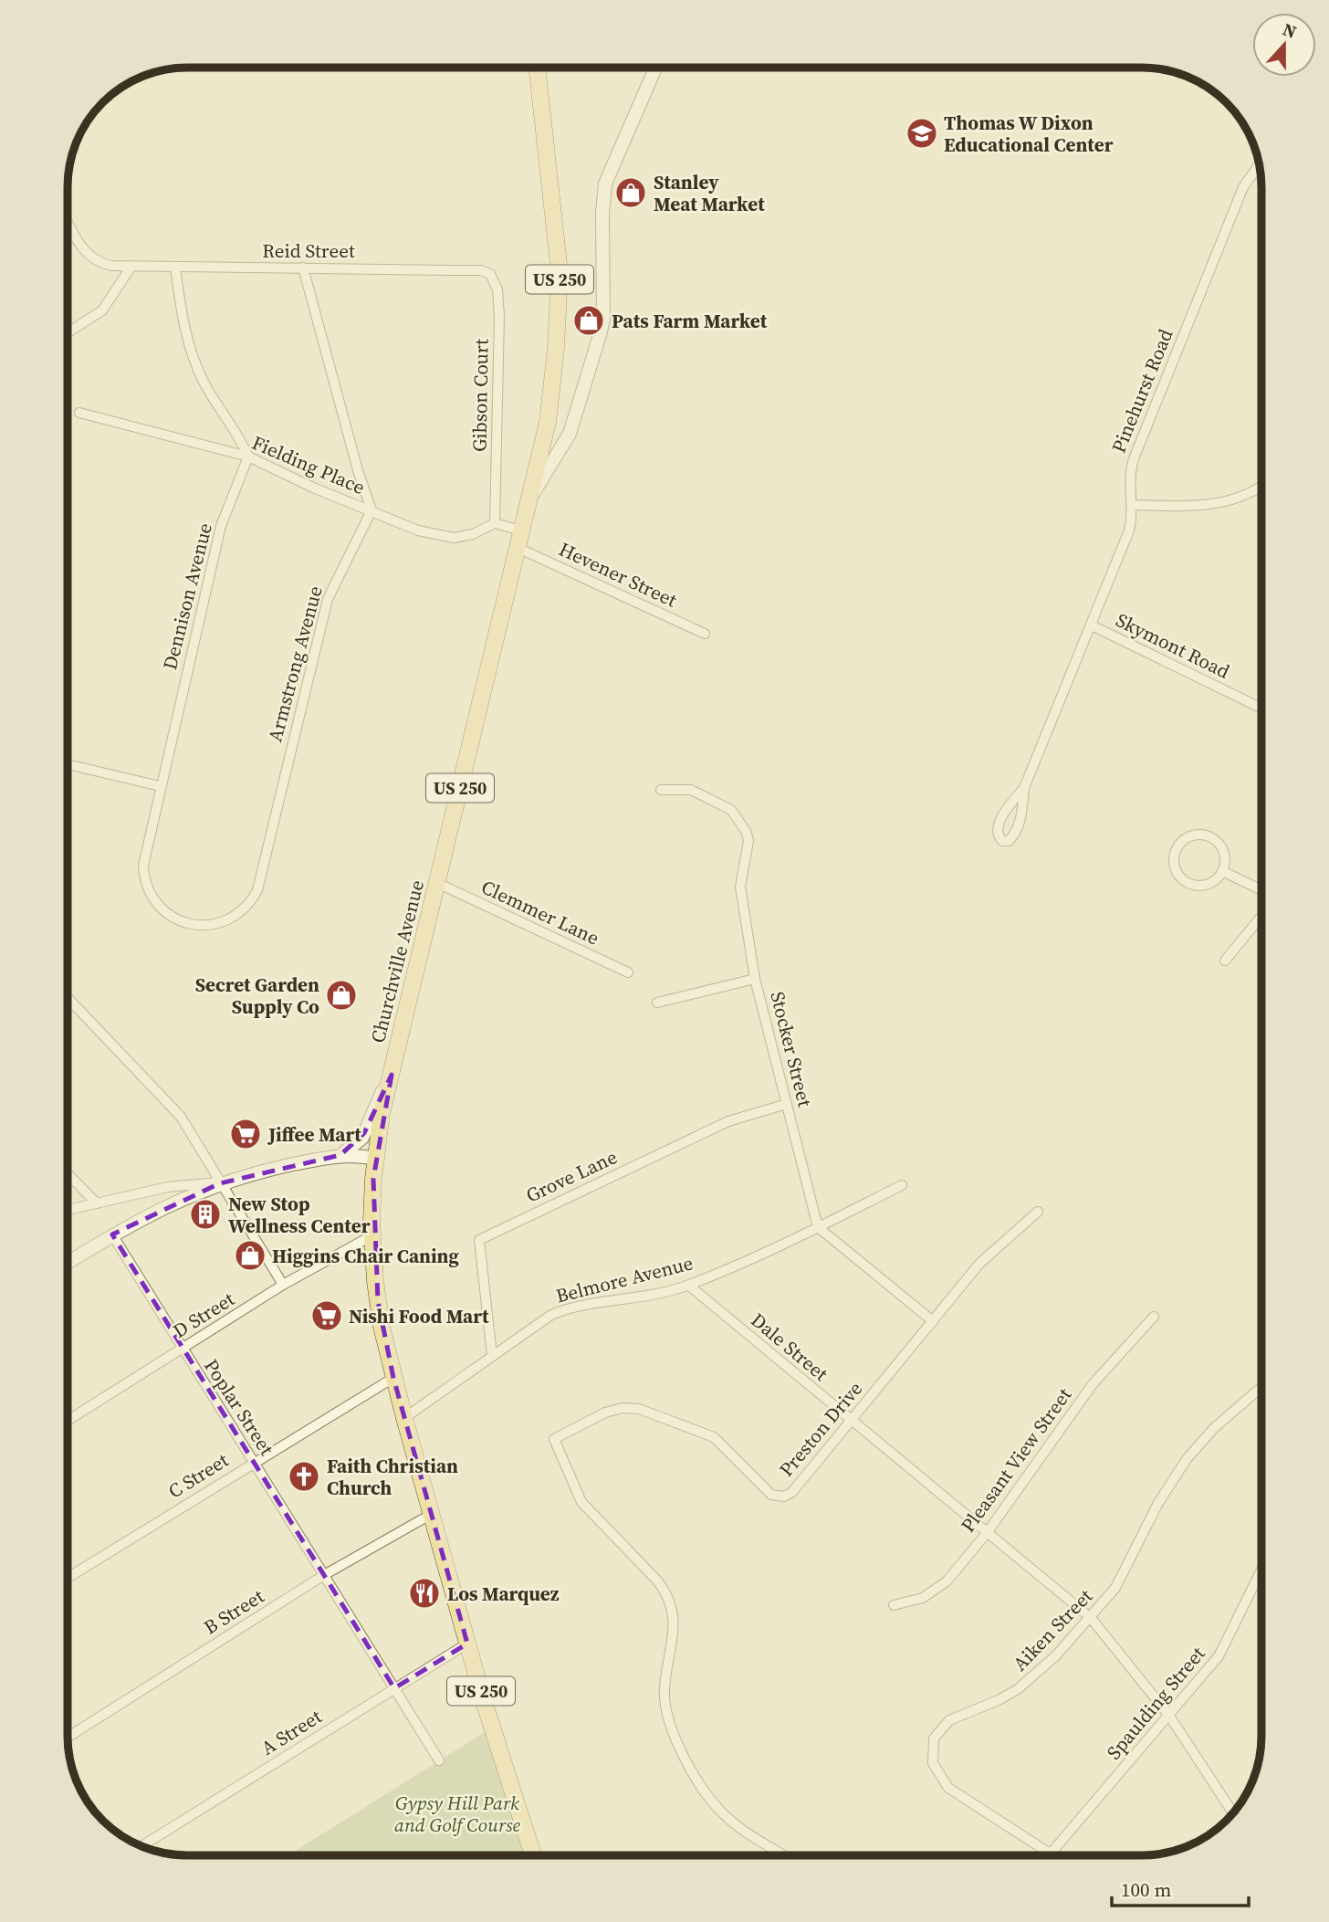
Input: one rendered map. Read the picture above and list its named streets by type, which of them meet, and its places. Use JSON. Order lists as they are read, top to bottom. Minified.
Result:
{"streets":{"main road":["US 250","Churchville Avenue"],"street":["Reid Street","Pinehurst Road","Gibson Court","Fielding Place","Hevener Street","Dennison Avenue","Skymont Road","Armstrong Avenue","Clemmer Lane","Stocker Street","Grove Lane","Belmore Avenue","D Street","Dale Street","Poplar Street","Preston Drive","Pleasant View Street","C Street","B Street","Aiken Street","Spaulding Street","A Street"]},"crossings":[["Reid Street","Gibson Court"],["Pinehurst Road","Skymont Road"],["Gibson Court","Fielding Place"],["Fielding Place","Dennison Avenue"],["Fielding Place","Armstrong Avenue"],["Hevener Street","Churchville Avenue"],["Dennison Avenue","Armstrong Avenue"],["Clemmer Lane","Churchville Avenue"],["Churchville Avenue","Belmore Avenue"],["Churchville Avenue","D Street"],["Churchville Avenue","C Street"],["Churchville Avenue","B Street"],["Churchville Avenue","A Street"],["Stocker Street","Grove Lane"],["Stocker Street","Belmore Avenue"],["Grove Lane","Belmore Avenue"],["Belmore Avenue","Dale Street"],["D Street","Poplar Street"],["Dale Street","Preston Drive"],["Dale Street","Pleasant View Street"],["Dale Street","Aiken Street"],["Dale Street","Spaulding Street"],["Poplar Street","C Street"],["Poplar Street","B Street"],["Poplar Street","A Street"],["Aiken Street","Spaulding Street"]],"parks":["Gypsy Hill Park and Golf Course"],"places":{"school or university":["Thomas W Dixon Educational Center"],"shop":["Stanley Meat Market","Pats Farm Market","Secret Garden Supply Co","Higgins Chair Caning"],"supermarket":["Jiffee Mart","Nishi Food Mart"],"building":["New Stop Wellness Center"],"church":["Faith Christian Church"],"restaurant":["Los Marquez"]},"scale_bar":"100 m","north":"top"}
